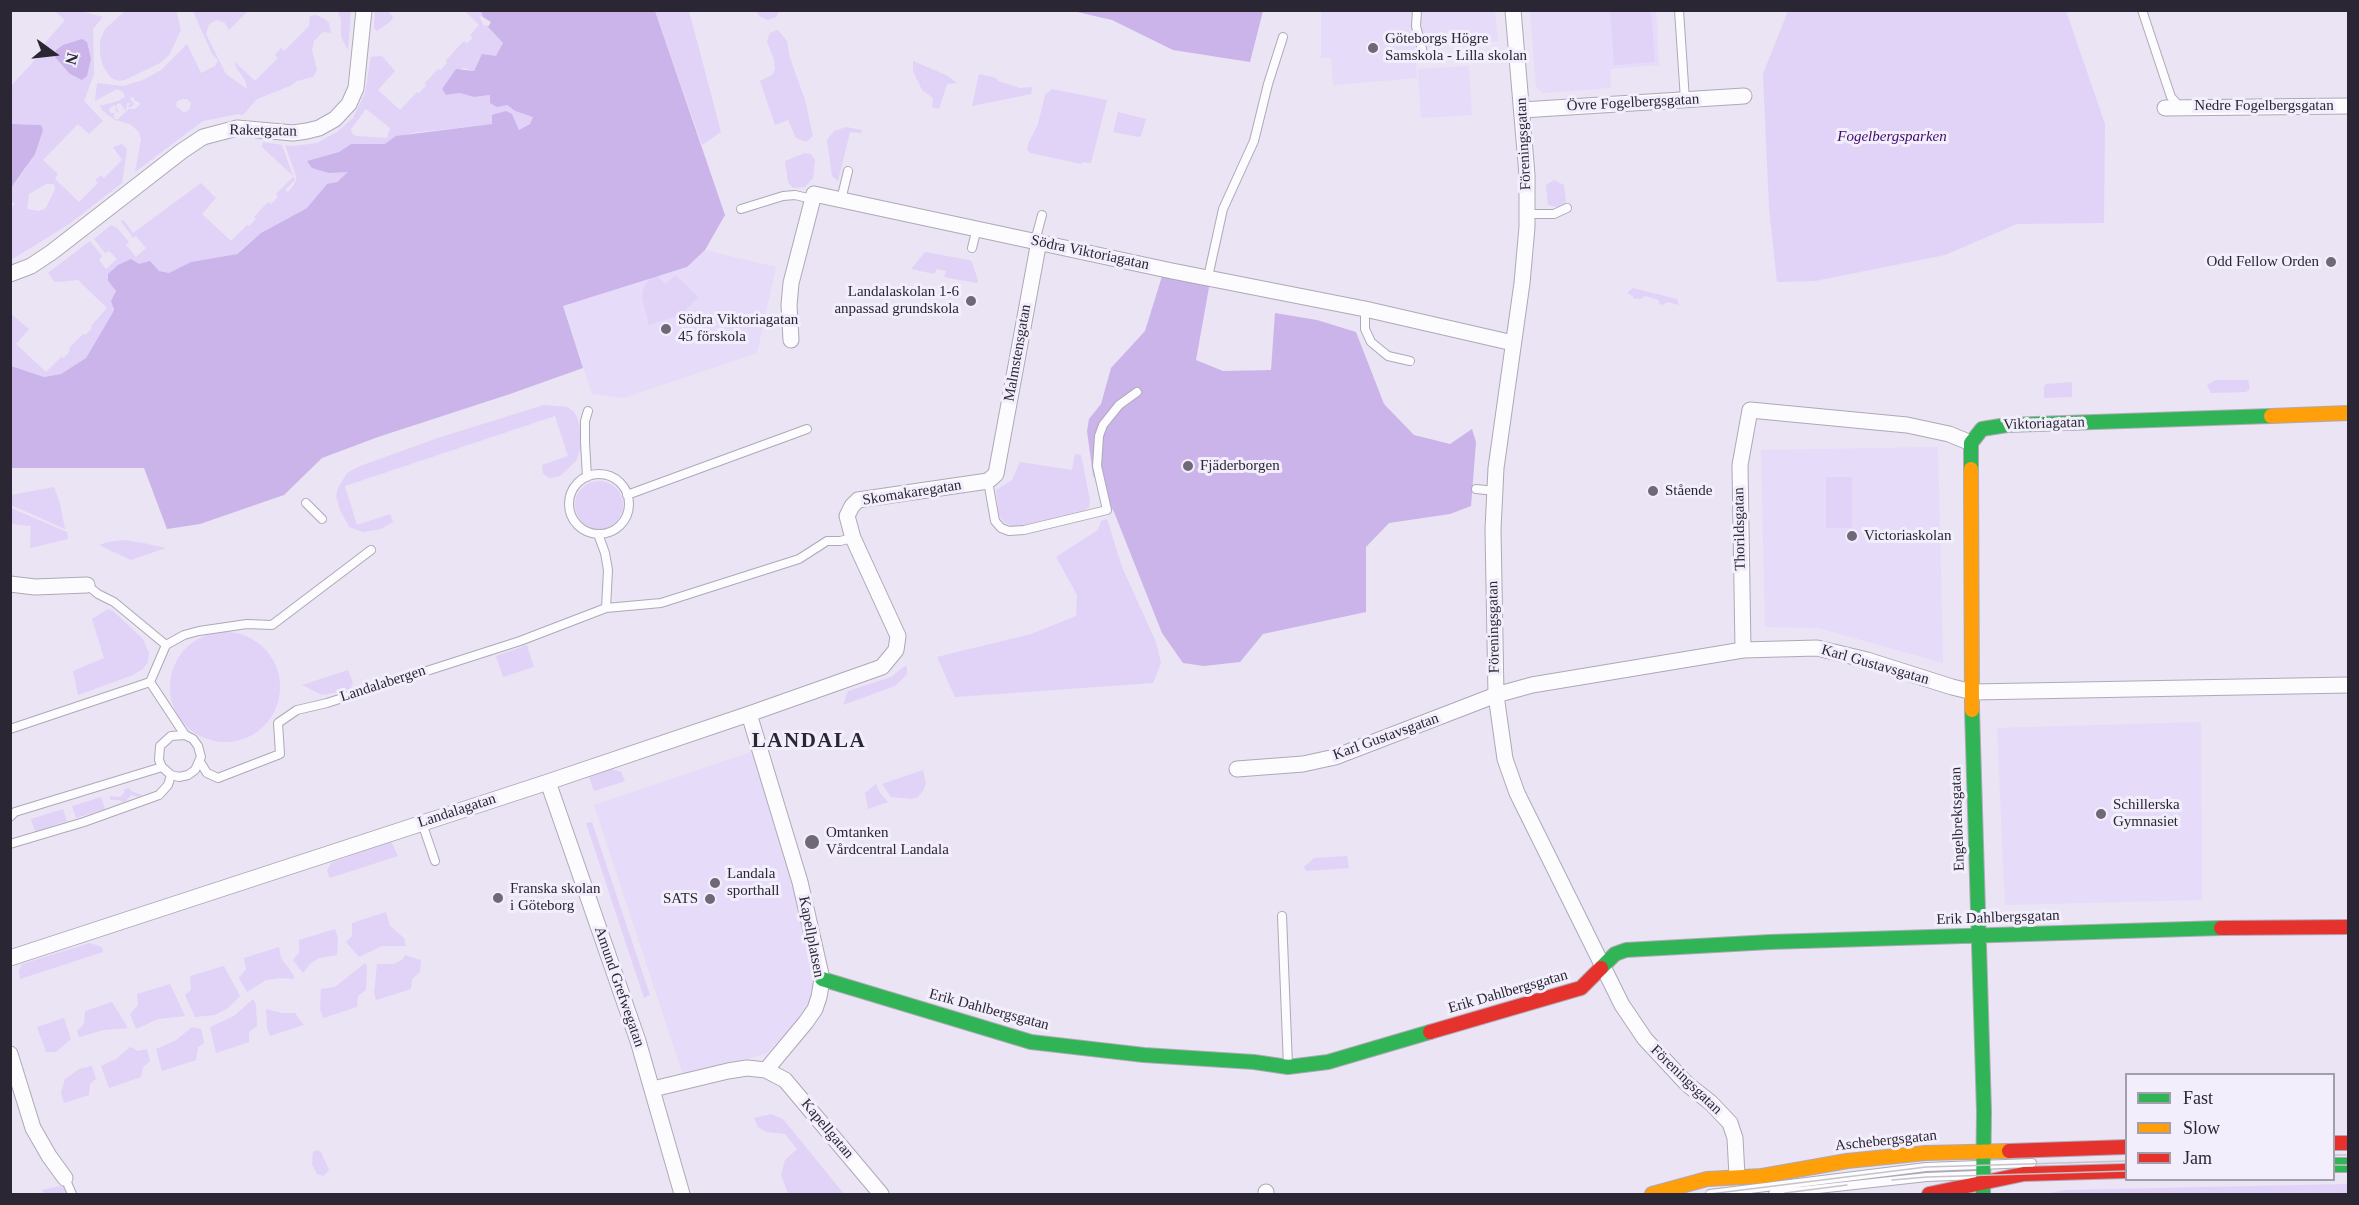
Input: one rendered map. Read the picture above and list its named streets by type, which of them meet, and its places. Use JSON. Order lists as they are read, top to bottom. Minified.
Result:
{"streets":{"street":["Övre Fogelbergsgatan","Nedre Fogelbergsgatan","Raketgatan","Föreningsgatan","Södra Viktoriagatan","Malmstensgatan","Viktoriagatan","Skomakaregatan","Thorildsgatan","Karl Gustavsgatan","Landalagatan","Engelbrektsgatan","Erik Dahlbergsgatan","Kapellplatsen","Amund Grefwegatan","Kapellgatan","Aschebergsgatan"],"lane":["Landalabergen"]},"crossings":[["Övre Fogelbergsgatan","Föreningsgatan"],["Föreningsgatan","Södra Viktoriagatan"],["Föreningsgatan","Karl Gustavsgatan"],["Föreningsgatan","Erik Dahlbergsgatan"],["Föreningsgatan","Aschebergsgatan"],["Södra Viktoriagatan","Malmstensgatan"],["Malmstensgatan","Skomakaregatan"],["Viktoriagatan","Thorildsgatan"],["Viktoriagatan","Engelbrektsgatan"],["Skomakaregatan","Landalabergen"],["Skomakaregatan","Landalagatan"],["Thorildsgatan","Karl Gustavsgatan"],["Thorildsgatan","Engelbrektsgatan"],["Karl Gustavsgatan","Engelbrektsgatan"],["Landalabergen","Landalagatan"],["Landalagatan","Kapellplatsen"],["Landalagatan","Amund Grefwegatan"],["Engelbrektsgatan","Erik Dahlbergsgatan"],["Engelbrektsgatan","Aschebergsgatan"],["Erik Dahlbergsgatan","Kapellplatsen"],["Kapellplatsen","Kapellgatan"]],"districts":["LANDALA"],"parks":["Fogelbergsparken"],"places":["Göteborgs Högre Samskola - Lilla skolan","Odd Fellow Orden","Landalaskolan 1-6 anpassad grundskola","Södra Viktoriagatan 45 förskola","Fjäderborgen","Stående","Victoriaskolan","Schillerska Gymnasiet","Omtanken Vårdcentral Landala","Landala sporthall","Franska skolan i Göteborg","SATS"],"legend":["Fast","Slow","Jam"],"north":"right"}
